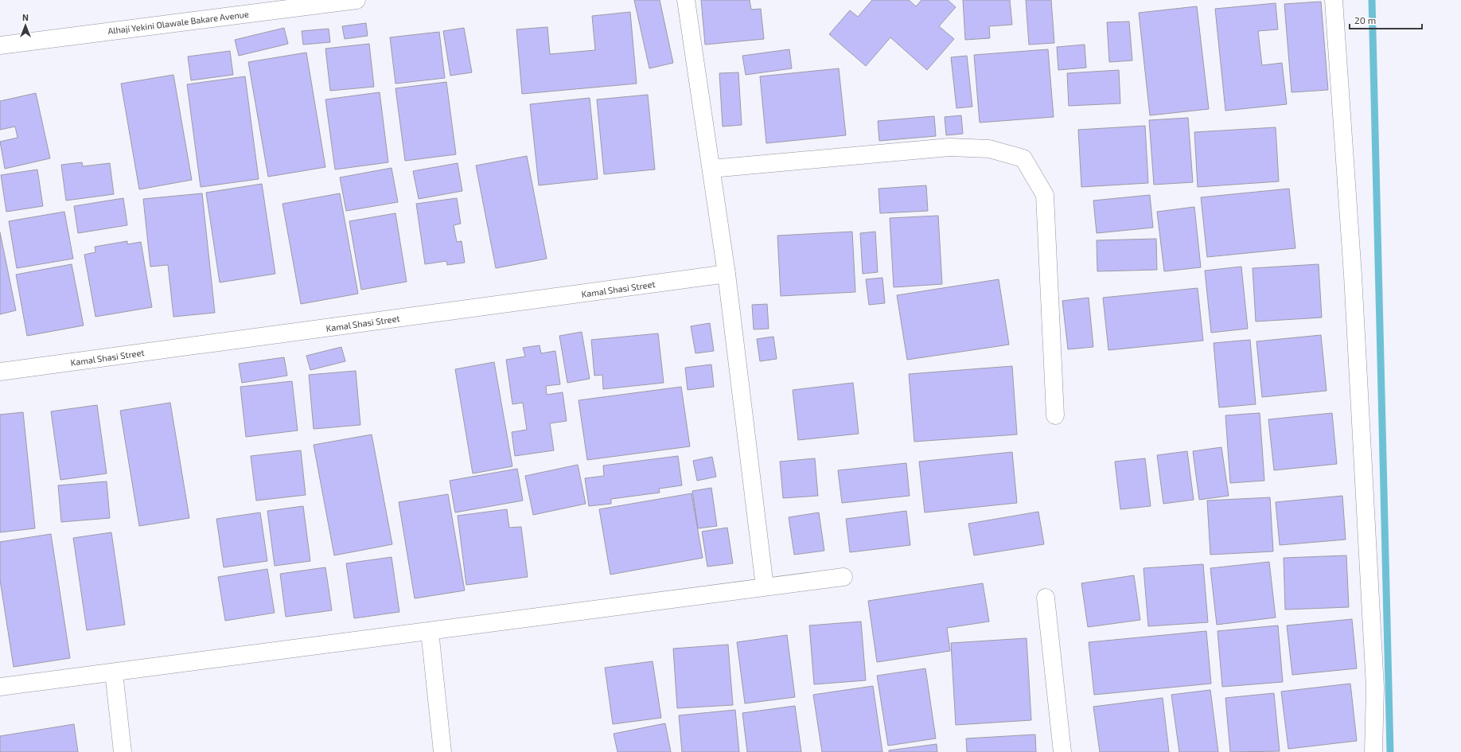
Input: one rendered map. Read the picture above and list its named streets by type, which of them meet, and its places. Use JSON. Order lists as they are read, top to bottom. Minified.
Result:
{"streets":{"street":["Alhaji Yekini Olawale Bakare Avenue","Kamal Shasi Street"]},"scale_bar":"20 m","north":"top"}
